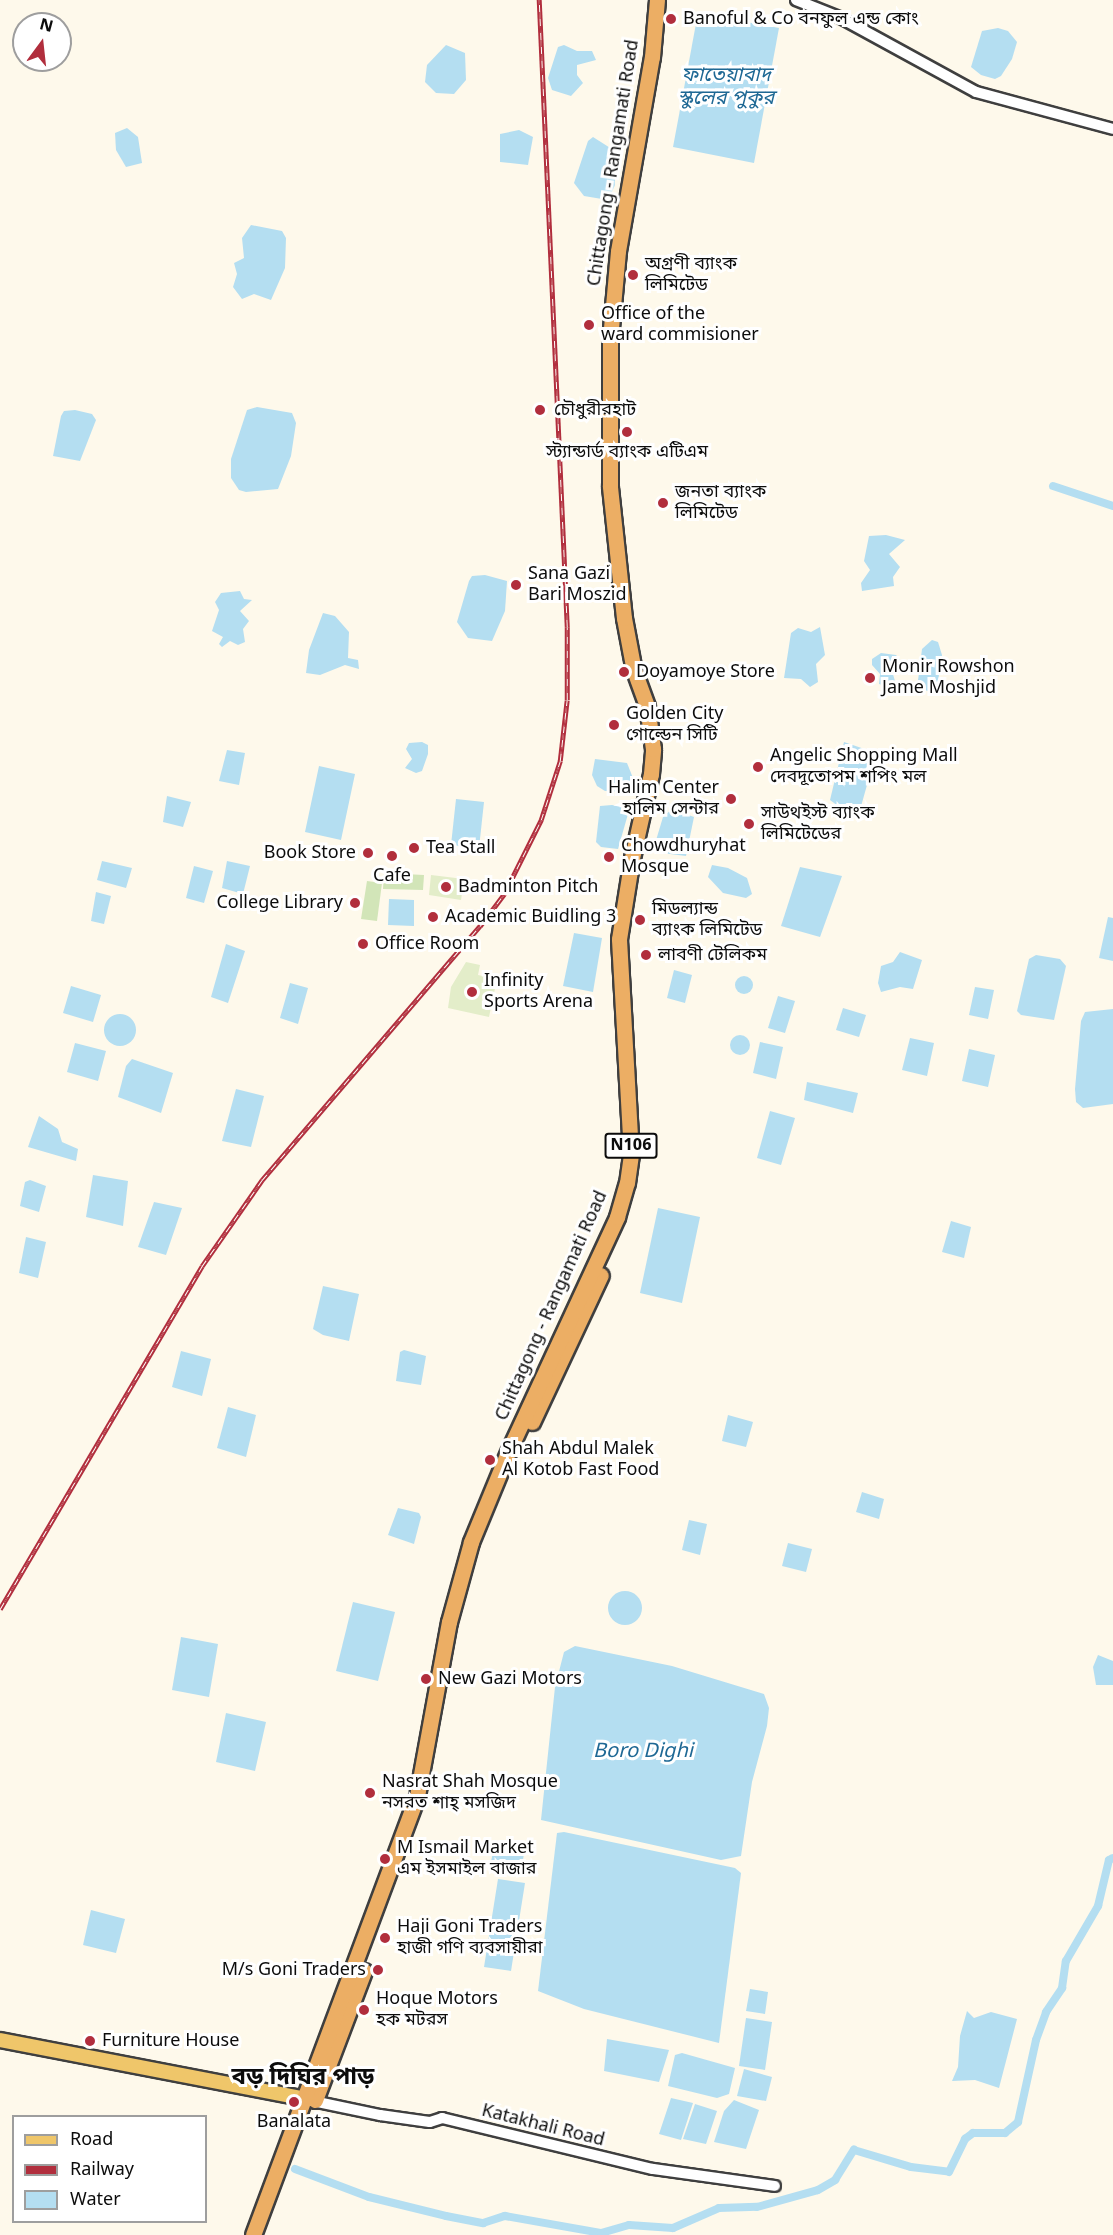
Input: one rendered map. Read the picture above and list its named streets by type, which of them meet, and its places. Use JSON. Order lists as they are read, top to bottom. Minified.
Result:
{"streets":{"highway":["Chittagong - Rangamati Road","N106"],"street":["Katakhali Road"]},"crossings":[["Chittagong - Rangamati Road","Katakhali Road"]],"districts":["বড় দিঘির পাড়"],"water":["ফাতেয়াবাদ স্কুলের পুকুর","Boro Dighi"],"places":["Banoful & Co বনফুল এন্ড কোং","অগ্রণী ব্যাংক লিমিটেড","Office of the ward commisioner","চৌধুরীরহাট","স্ট্যান্ডার্ড ব্যাংক এটিএম","জনতা ব্যাংক লিমিটেড","Sana Gazi Bari Moszid","Doyamoye Store","Monir Rowshon Jame Moshjid","Golden City গোল্ডেন সিটি","Angelic Shopping Mall দেবদূতোপম শপিং মল","Halim Center হালিম সেন্টার","সাউথইস্ট ব্যাংক লিমিটেডের","Tea Stall","Book Store","Cafe","Chowdhuryhat Mosque","Badminton Pitch","College Library","Academic Buidling 3","মিডল্যান্ড ব্যাংক লিমিটেড","Office Room","লাবণী টেলিকম","Infinity Sports Arena","Shah Abdul Malek Al Kotob Fast Food","New Gazi Motors","Nasrat Shah Mosque নসরত শাহ্‌ মসজিদ","M Ismail Market এম ইসমাইল বাজার","Haji Goni Traders হাজী গণি ব্যবসায়ীরা","M/s Goni Traders","Hoque Motors হক মটরস","Furniture House","Banalata"],"legend":["Road","Railway","Water"],"north":"top"}
